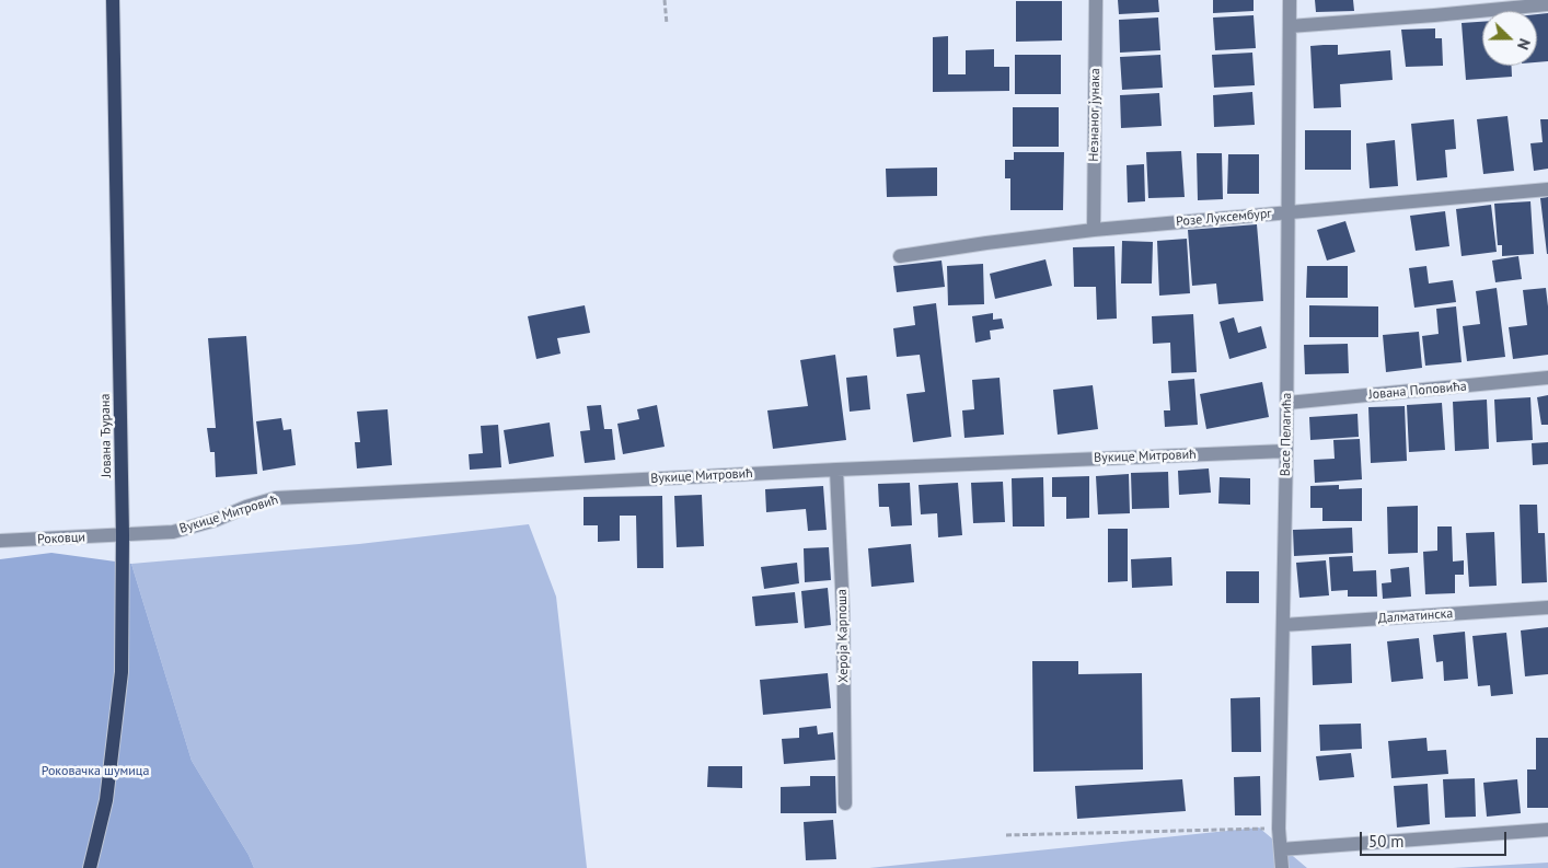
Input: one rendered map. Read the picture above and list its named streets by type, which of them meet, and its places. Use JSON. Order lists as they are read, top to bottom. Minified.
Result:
{"streets":{"main road":["Јована Ђурана"],"street":["Незнаног јунака","Розе Луксембург","Јована Поповића","Васе Пелагића","Вукице Митровић","Роковци","Далматинска","Хероја Карпоша"]},"crossings":[["Незнаног јунака","Розе Луксембург"],["Розе Луксембург","Васе Пелагића"],["Јована Поповића","Васе Пелагића"],["Васе Пелагића","Вукице Митровић"],["Васе Пелагића","Далматинска"],["Јована Ђурана","Вукице Митровић"],["Јована Ђурана","Роковци"],["Вукице Митровић","Роковци"],["Вукице Митровић","Хероја Карпоша"]],"parks":["Роковачка шумица"],"scale_bar":"50 m","north":"right"}
